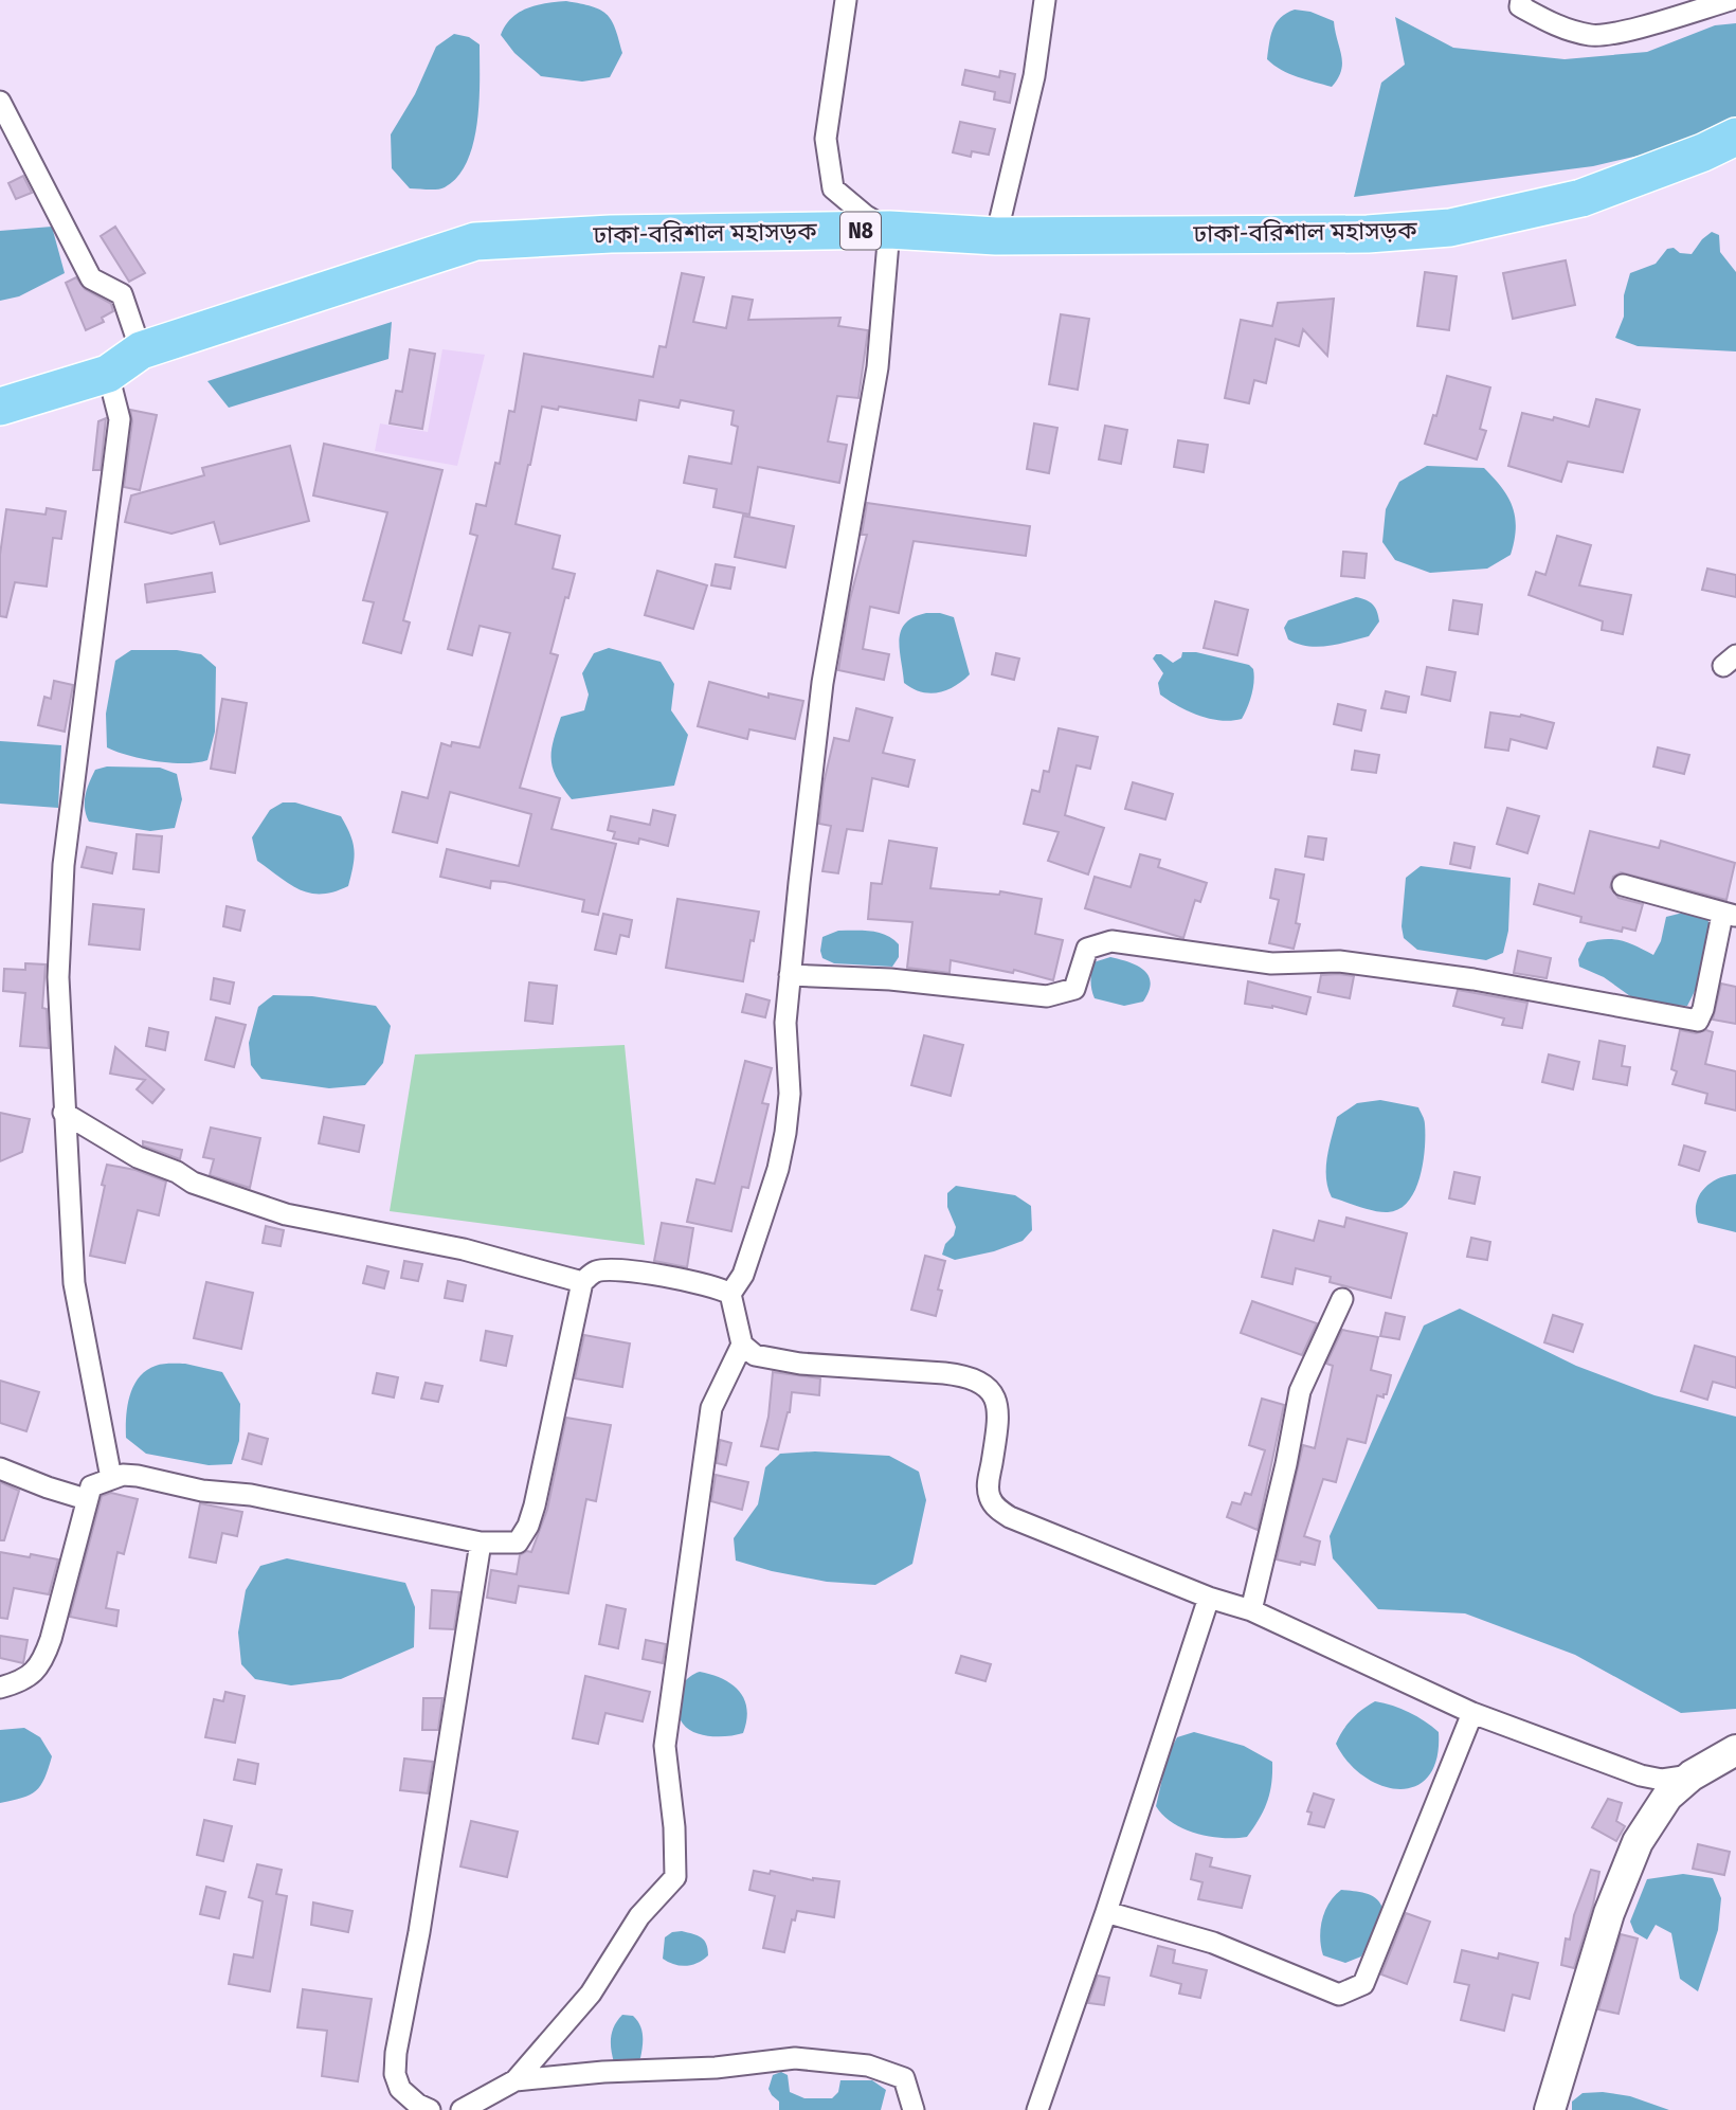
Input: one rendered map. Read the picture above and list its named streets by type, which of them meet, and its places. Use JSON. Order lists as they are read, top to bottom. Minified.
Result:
{"streets":{"highway":["N8","ঢাকা-বরিশাল মহাসড়ক"]}}
